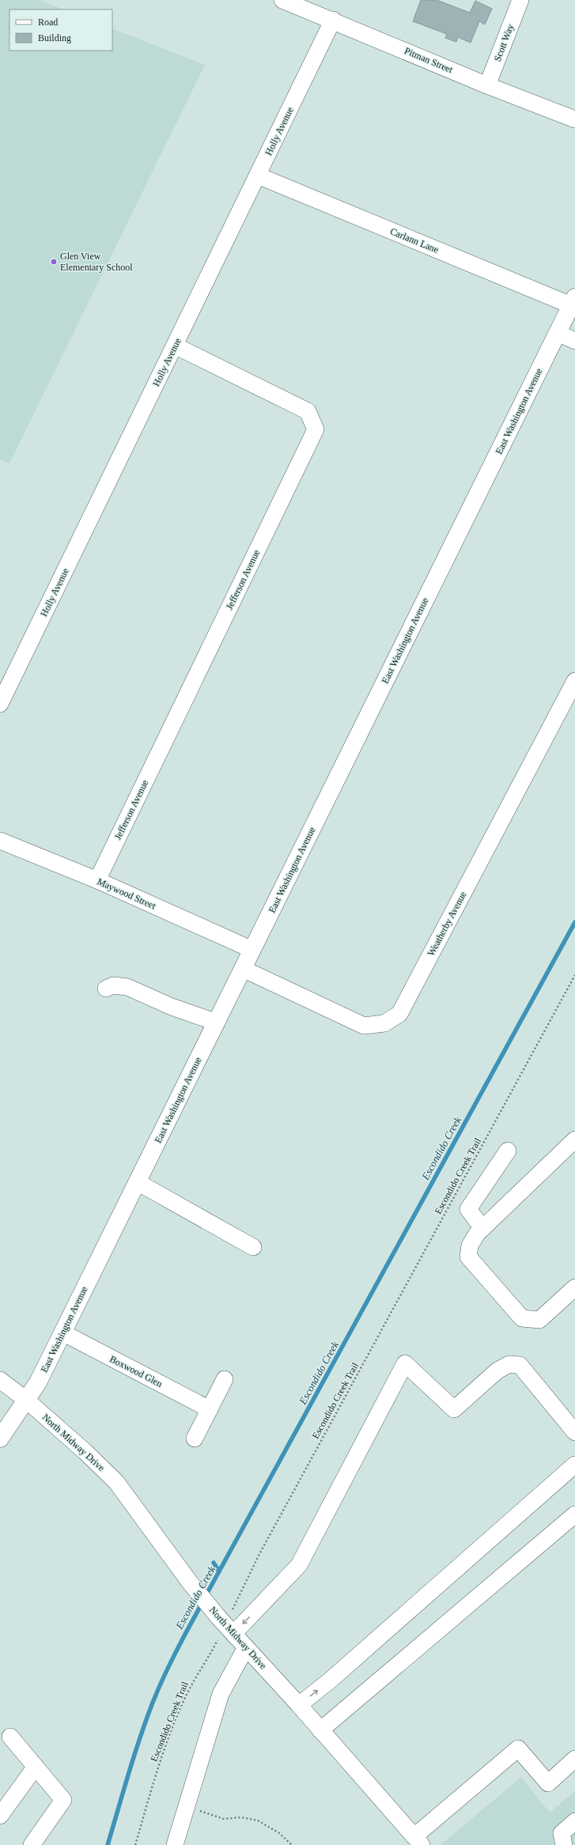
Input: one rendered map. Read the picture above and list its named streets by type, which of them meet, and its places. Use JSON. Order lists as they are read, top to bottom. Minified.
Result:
{"streets":{"main road":["East Washington Avenue"],"street":["Scott Way","Pitman Street","Holly Avenue","Carlann Lane","Jefferson Avenue","Maywood Street","Weatherby Avenue","Boxwood Glen","North Midway Drive"],"path":["Escondido Creek Trail"]},"crossings":[["Scott Way","Pitman Street"],["Pitman Street","Holly Avenue"],["Holly Avenue","Carlann Lane"],["Holly Avenue","Jefferson Avenue"],["Carlann Lane","East Washington Avenue"],["East Washington Avenue","Maywood Street"],["East Washington Avenue","Weatherby Avenue"],["East Washington Avenue","Boxwood Glen"],["East Washington Avenue","North Midway Drive"],["Jefferson Avenue","Maywood Street"],["Escondido Creek Trail","North Midway Drive"]],"water":["Escondido Creek"],"places":["Glen View Elementary School"],"legend":["Road","Building"]}
